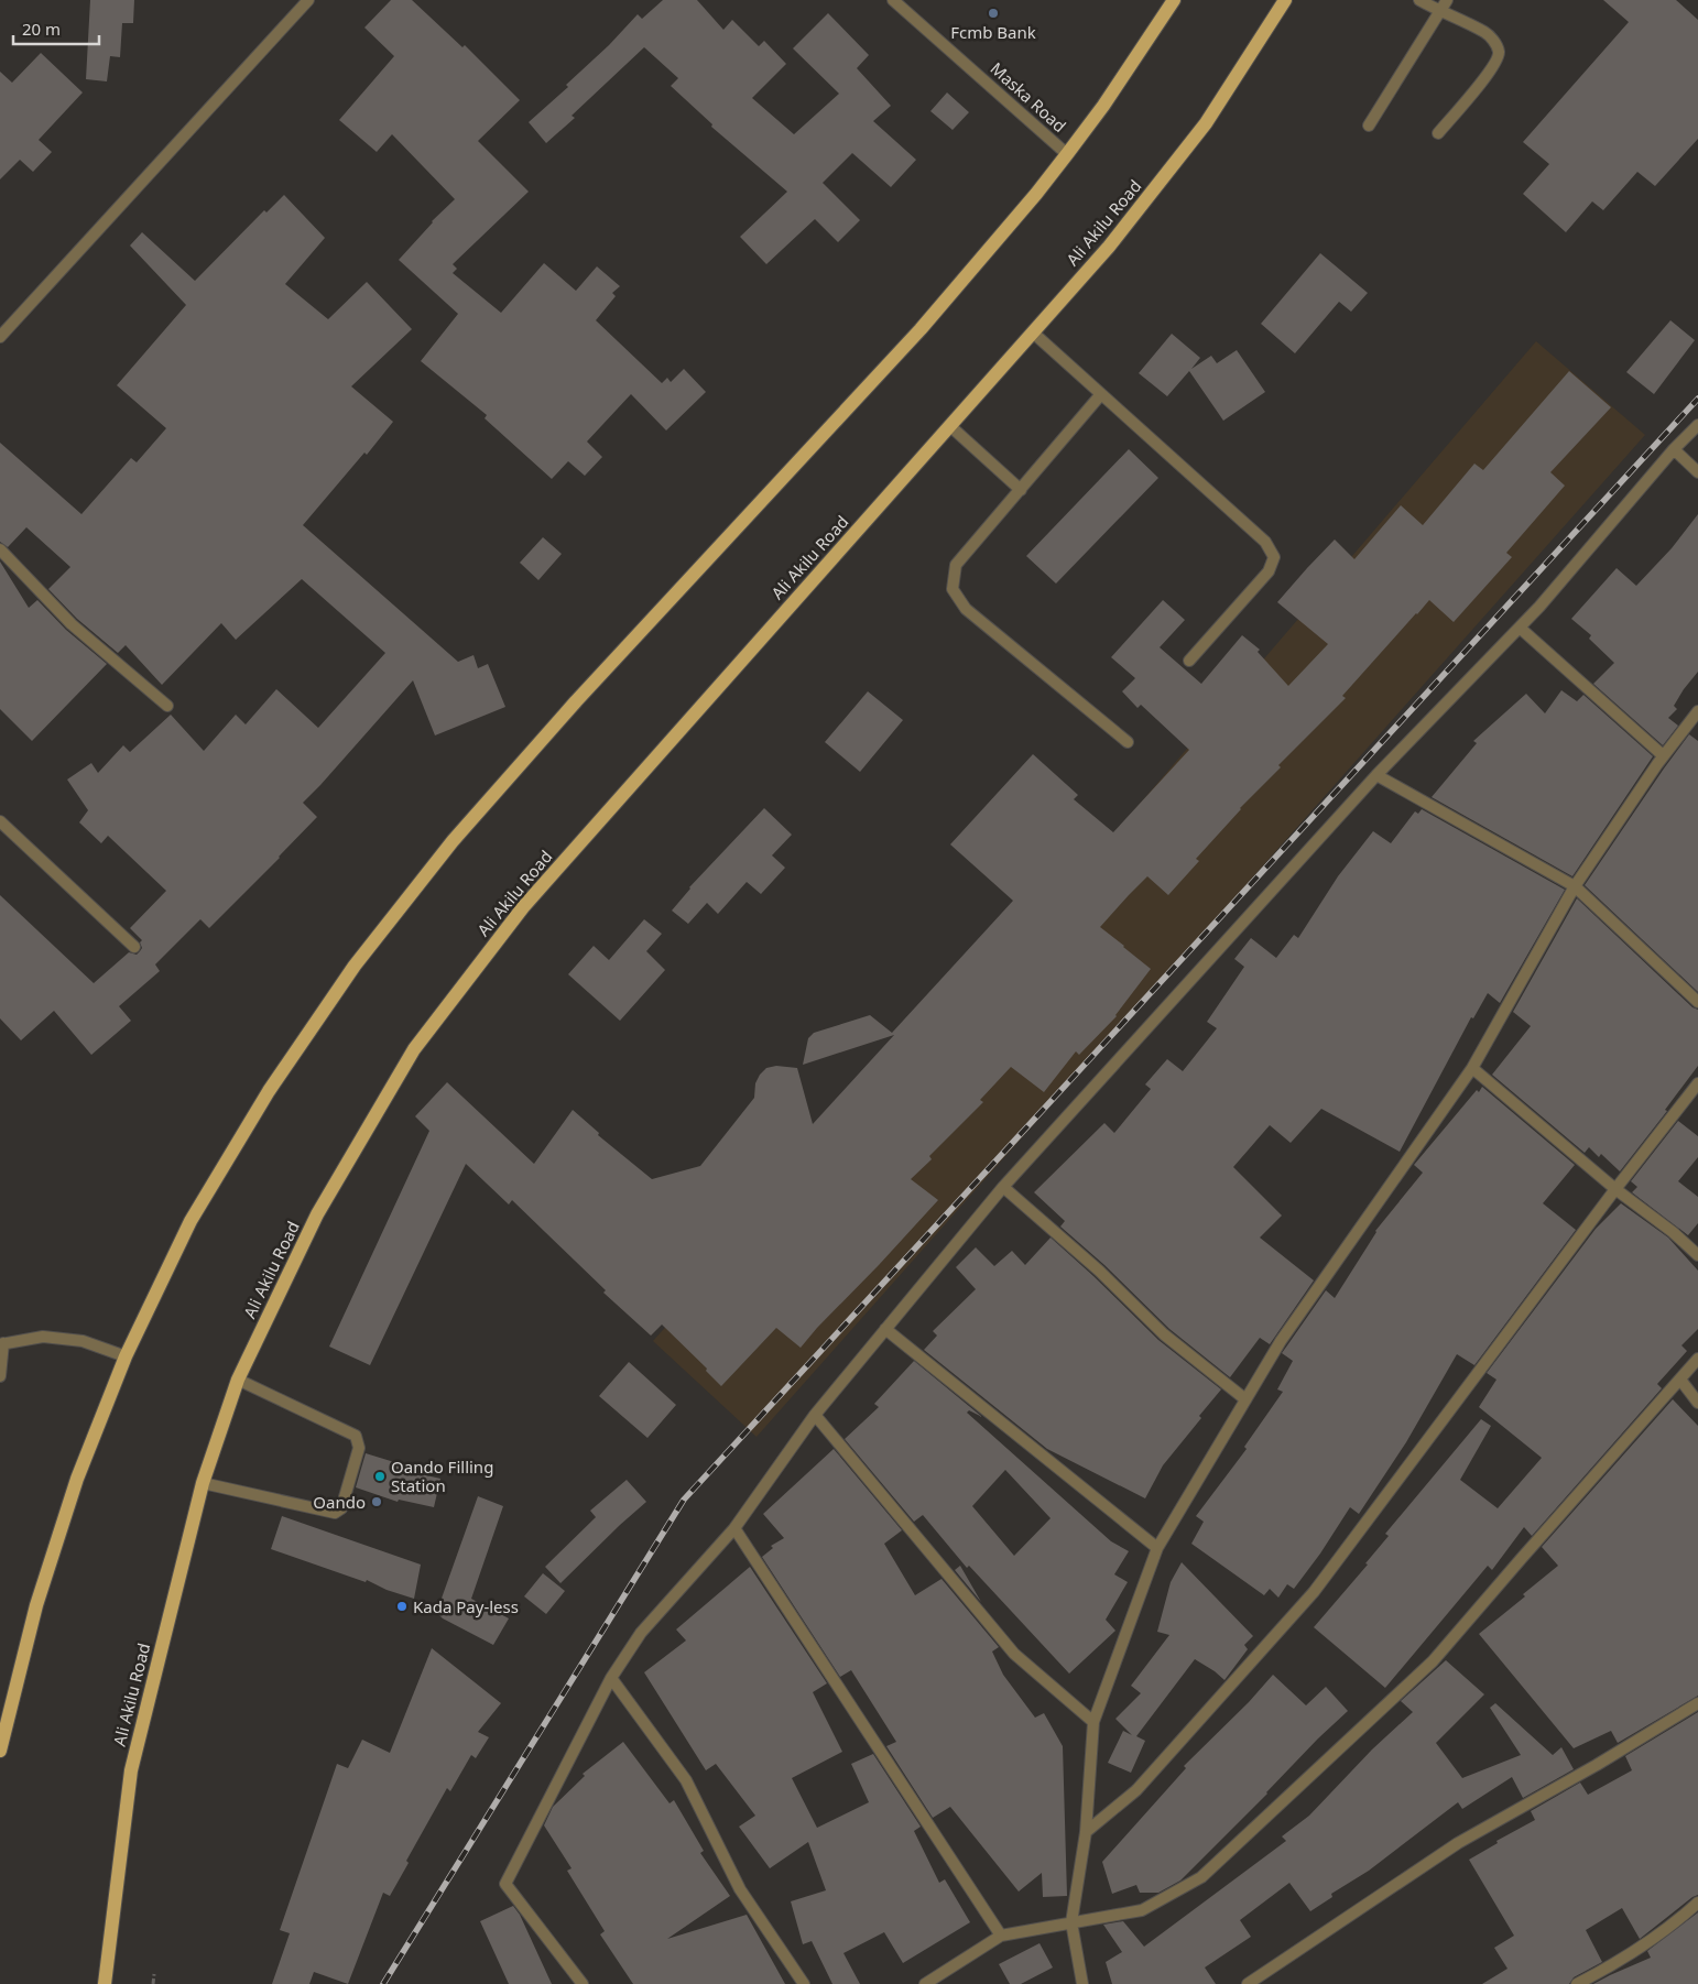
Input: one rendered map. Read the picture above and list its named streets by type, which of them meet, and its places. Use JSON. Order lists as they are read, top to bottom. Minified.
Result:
{"streets":{"main road":["Ali Akilu Road"],"street":["Maska Road"]},"places":["Fcmb Bank","Oando Filling Station","Oando","Kada Pay-less"],"scale_bar":"20 m"}
